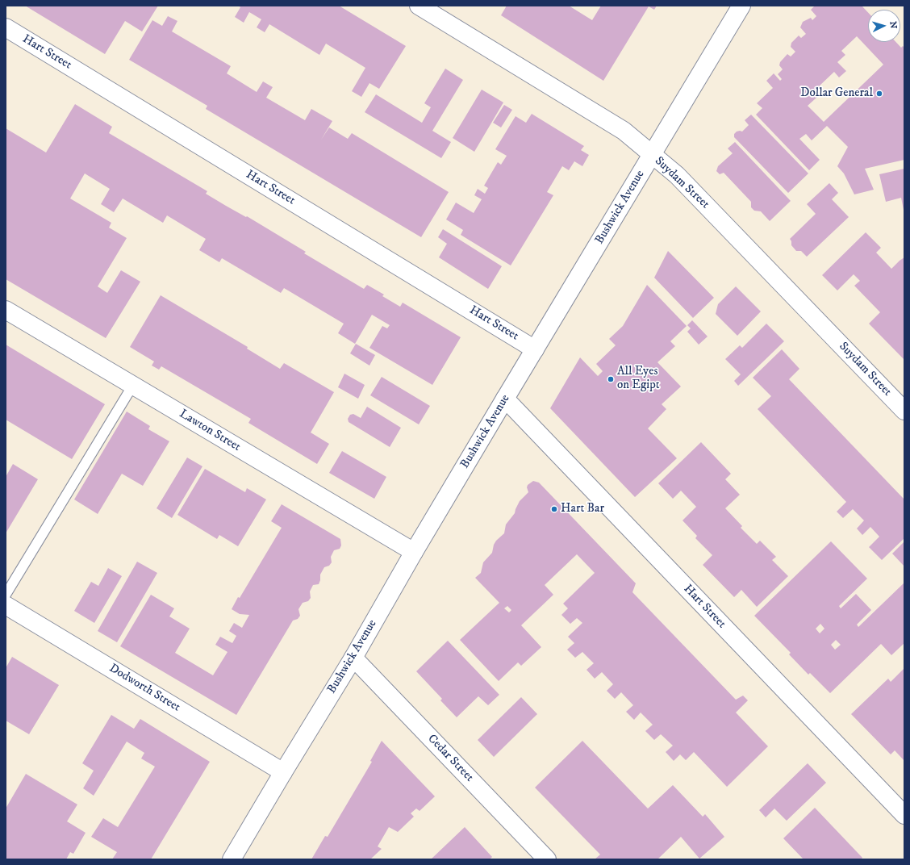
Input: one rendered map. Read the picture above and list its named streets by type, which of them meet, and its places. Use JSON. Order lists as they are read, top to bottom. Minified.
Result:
{"streets":{"street":["Hart Street","Suydam Street","Bushwick Avenue","Lawton Street","Dodworth Street","Cedar Street"]},"crossings":[["Hart Street","Bushwick Avenue"],["Suydam Street","Bushwick Avenue"],["Bushwick Avenue","Lawton Street"],["Bushwick Avenue","Dodworth Street"],["Bushwick Avenue","Cedar Street"]],"places":["Dollar General","All Eyes on Egipt","Hart Bar"],"north":"right"}
